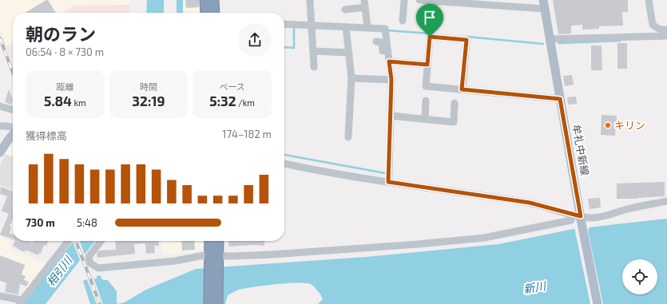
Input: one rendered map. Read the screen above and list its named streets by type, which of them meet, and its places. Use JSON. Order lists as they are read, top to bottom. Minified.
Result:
{"streets":{"main road":["牟礼中新線"]},"water":["相引川","新川"],"places":["キリン"],"page":{"heading":["朝のラン","06:54 · 8 × 730 m"],"stats":[["距離","5.84 km"],["時間","32:19"],["ペース","5:32 /km"]],"chart":["獲得標高","174–182 m"],"list":[{"name":"730 m","note":"5:48"}]}}
